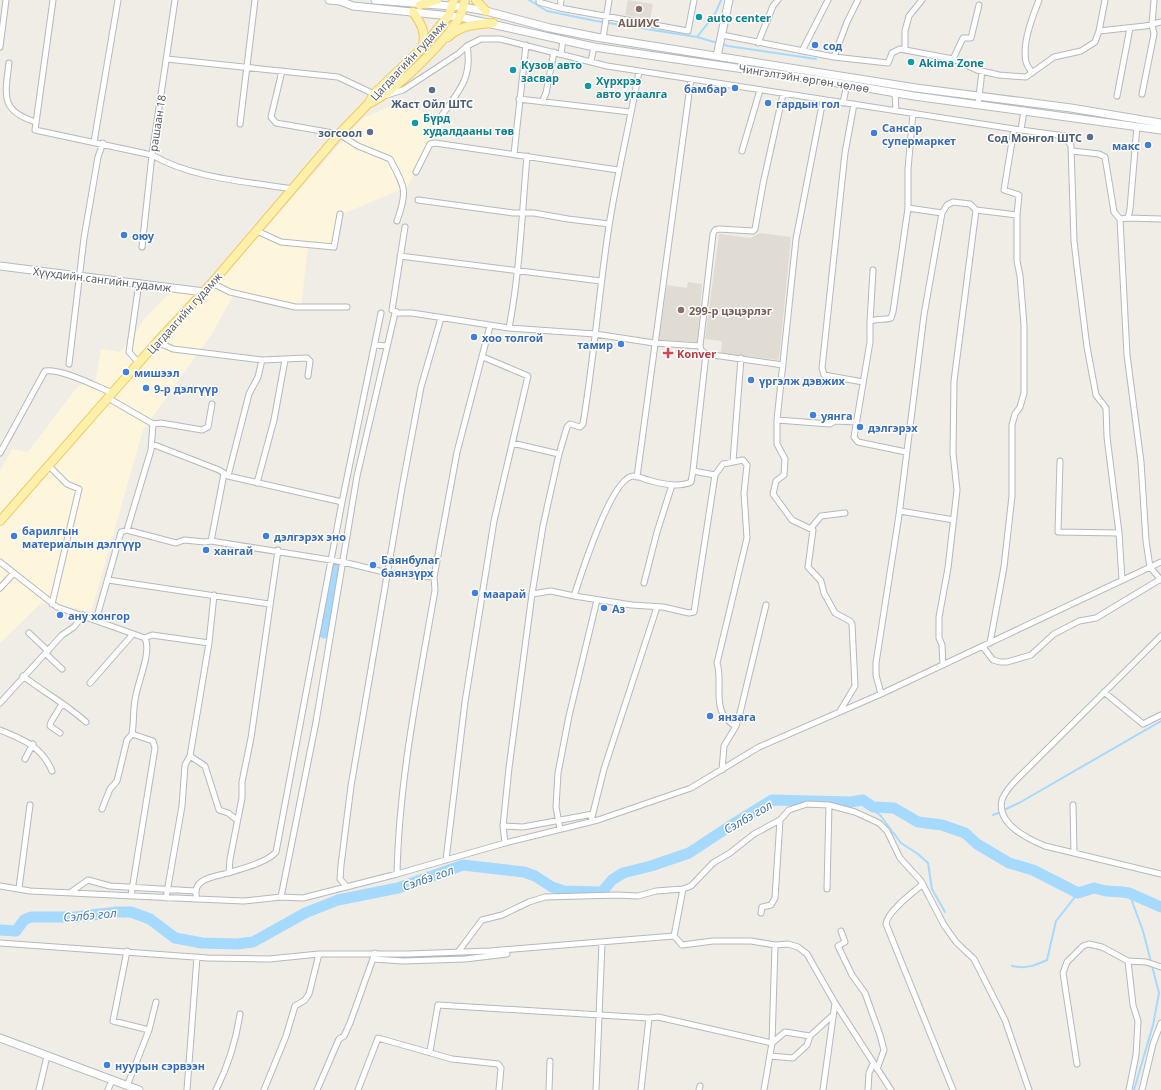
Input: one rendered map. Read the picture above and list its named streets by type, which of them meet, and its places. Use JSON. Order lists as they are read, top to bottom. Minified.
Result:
{"streets":{"main road":["Цагдаагийн гудамж","Чингэлтэйн өргөн чөлөө","Хүүхдийн сангийн гудамж"],"street":["рашаан 18"]},"crossings":[["Цагдаагийн гудамж","Чингэлтэйн өргөн чөлөө"],["Цагдаагийн гудамж","Хүүхдийн сангийн гудамж"]],"water":["Сэлбэ гол"],"places":{"other":["АШИУС","auto center","сод","Akima Zone","Кузов авто засвар","Хүрхрээ авто угаалга","бамбар","Жаст Ойл ШТС","гардын гол","Бүрд худалдааны төв","зогсоол","Сансар супермаркет","Сод Монгол ШТС","макс","оюу","299-р цэцэрлэг","хоо толгой","тамир","мишээл","үргэлж дэвжих","9-р дэлгүүр","уянга","дэлгэрэх","барилгын материалын дэлгүүр","дэлгэрэх эно","хангай","Баянбулаг баянзүрх","маарай","Аз","ану хонгор","янзага","нуурын сэрвээн"],"health":["Konver"]}}
